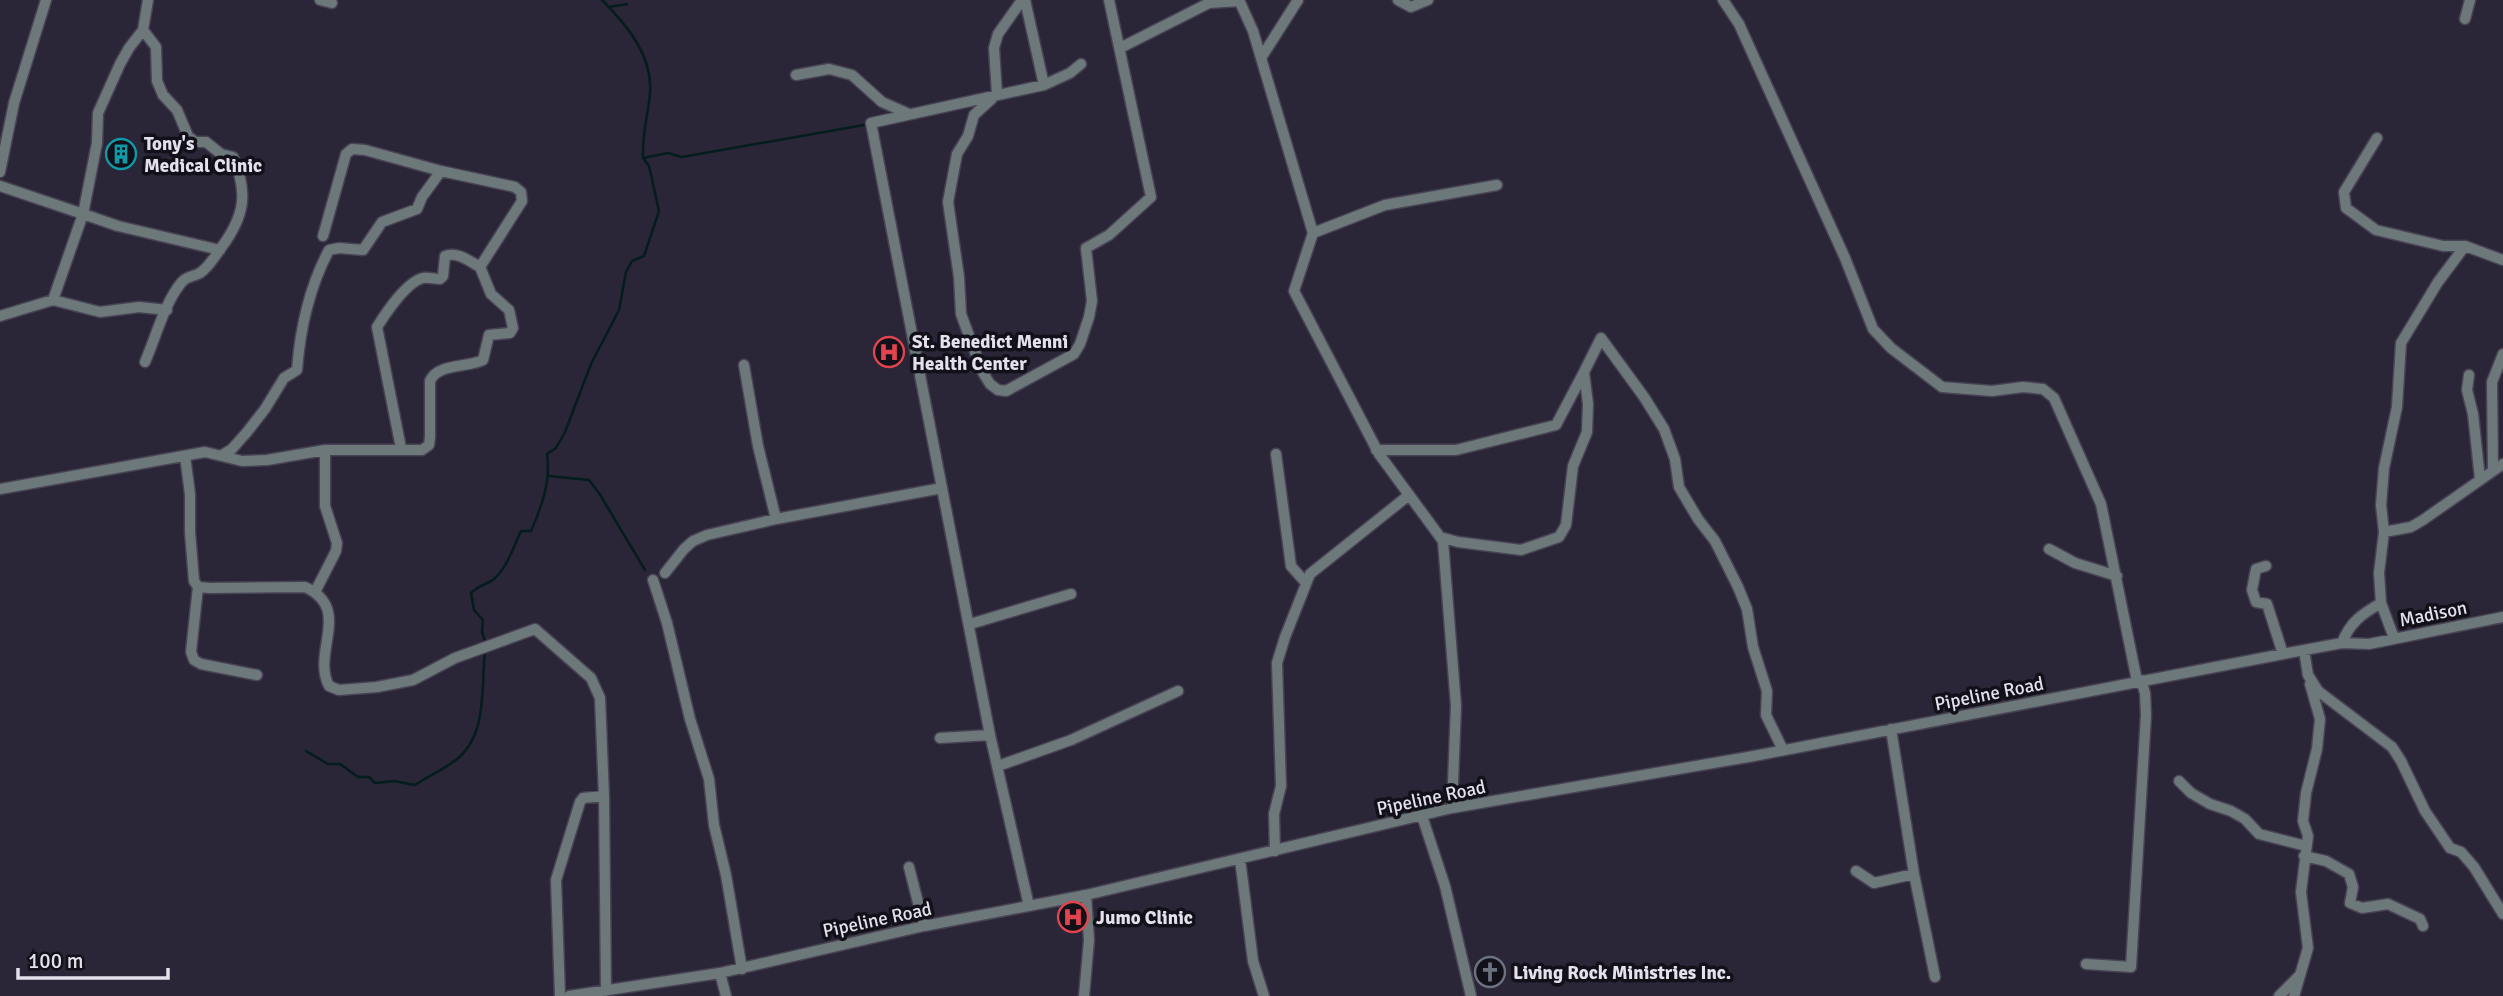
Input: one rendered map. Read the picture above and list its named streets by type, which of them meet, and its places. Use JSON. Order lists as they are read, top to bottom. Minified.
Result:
{"streets":{"street":["Madison","Pipeline Road"]},"crossings":[["Madison","Pipeline Road"]],"places":{"building":["Tony's Medical Clinic"],"hospital":["St. Benedict Menni Health Center","Jumo Clinic"],"church":["Living Rock Ministries Inc."]},"scale_bar":"100 m"}
